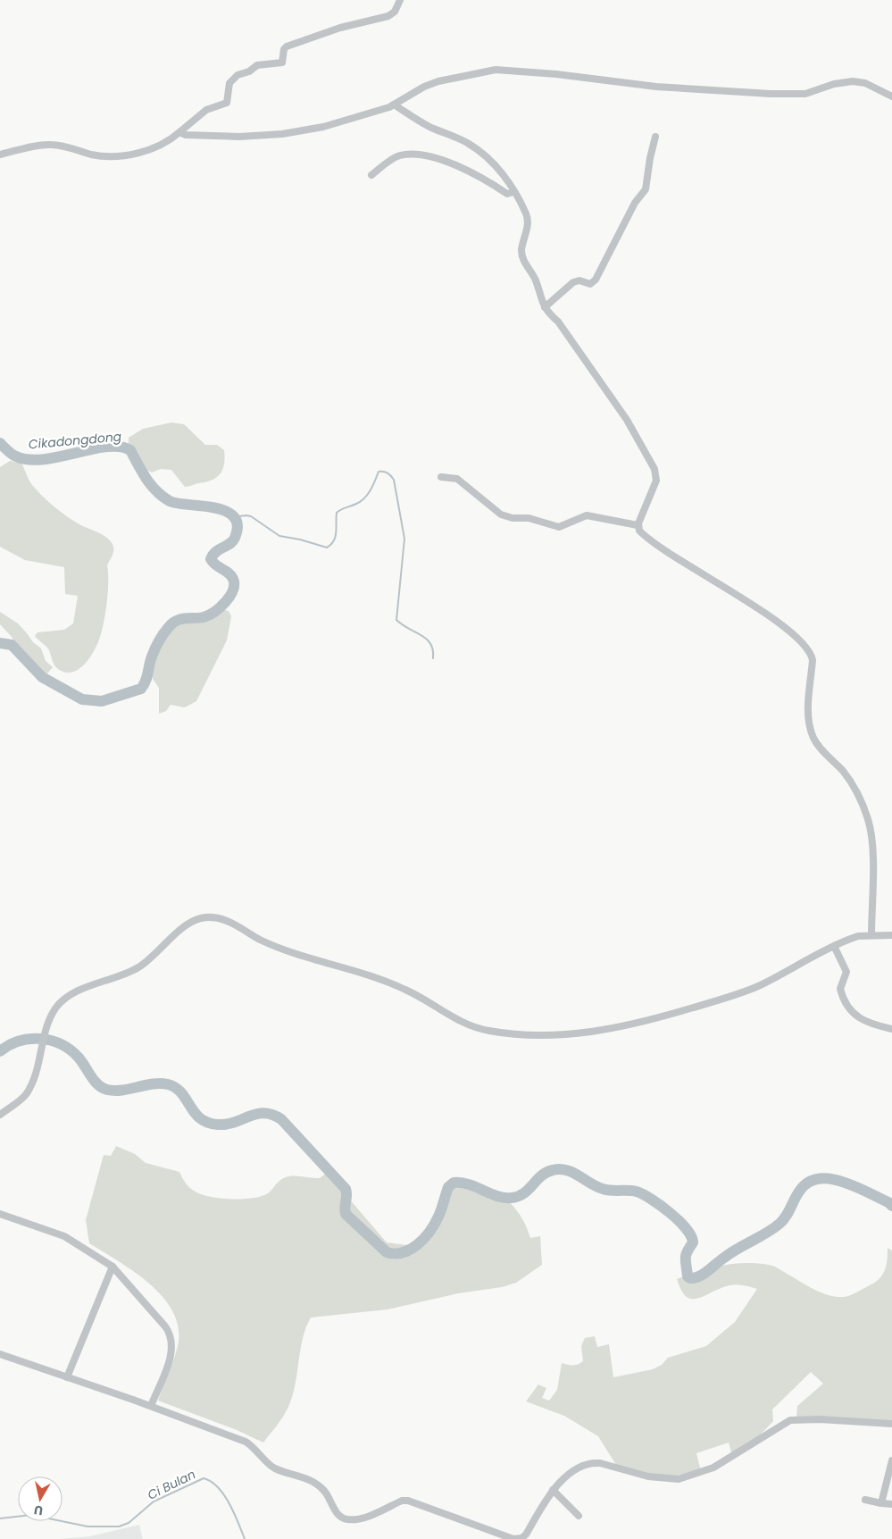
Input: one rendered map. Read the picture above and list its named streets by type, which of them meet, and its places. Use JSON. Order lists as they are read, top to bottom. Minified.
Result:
{"water":["Cikadongdong","Ci Bulan"],"north":"bottom"}
